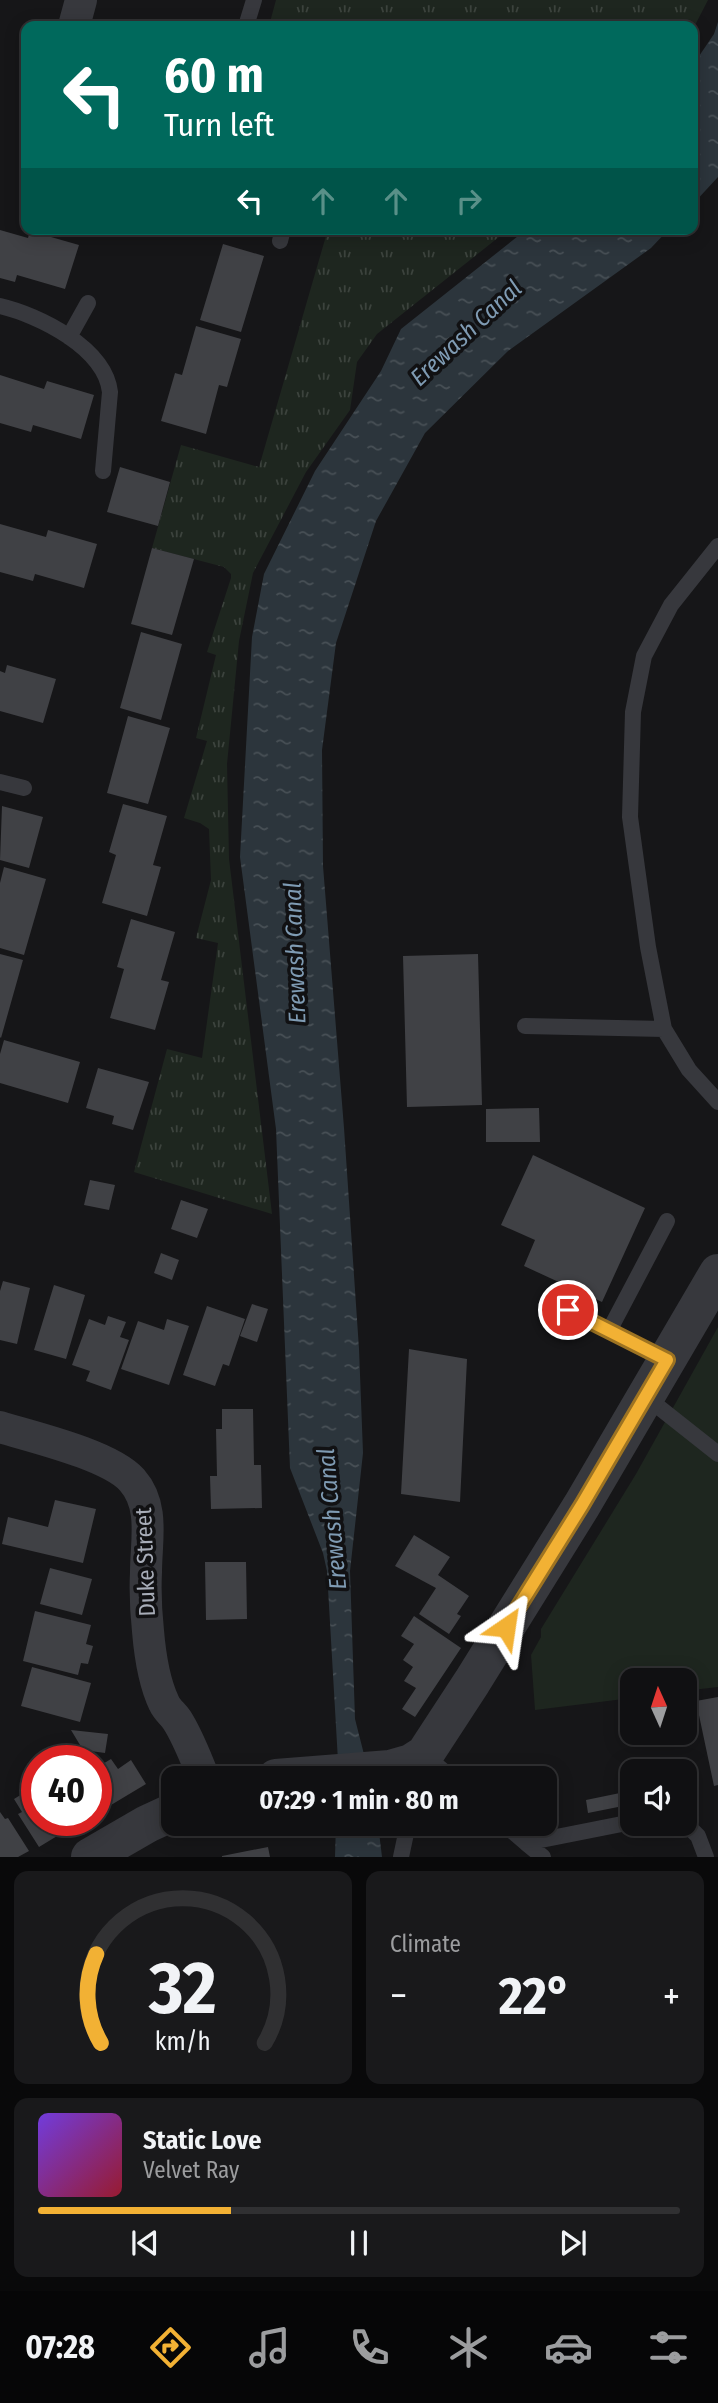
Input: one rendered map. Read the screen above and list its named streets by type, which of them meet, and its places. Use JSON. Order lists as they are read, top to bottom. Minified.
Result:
{"streets":{"street":["Duke Street"]},"water":["Erewash Canal"],"north":"top","page":{"turn":["60 m","Turn left"],"limit":"40","trip":"07:29 · 1 min · 80 m","tile":"Climate","heat":["−","22°","+"],"song":["Static Love","Velvet Ray"],"tabs":"07:28","gauge":["32","km/h"]}}
